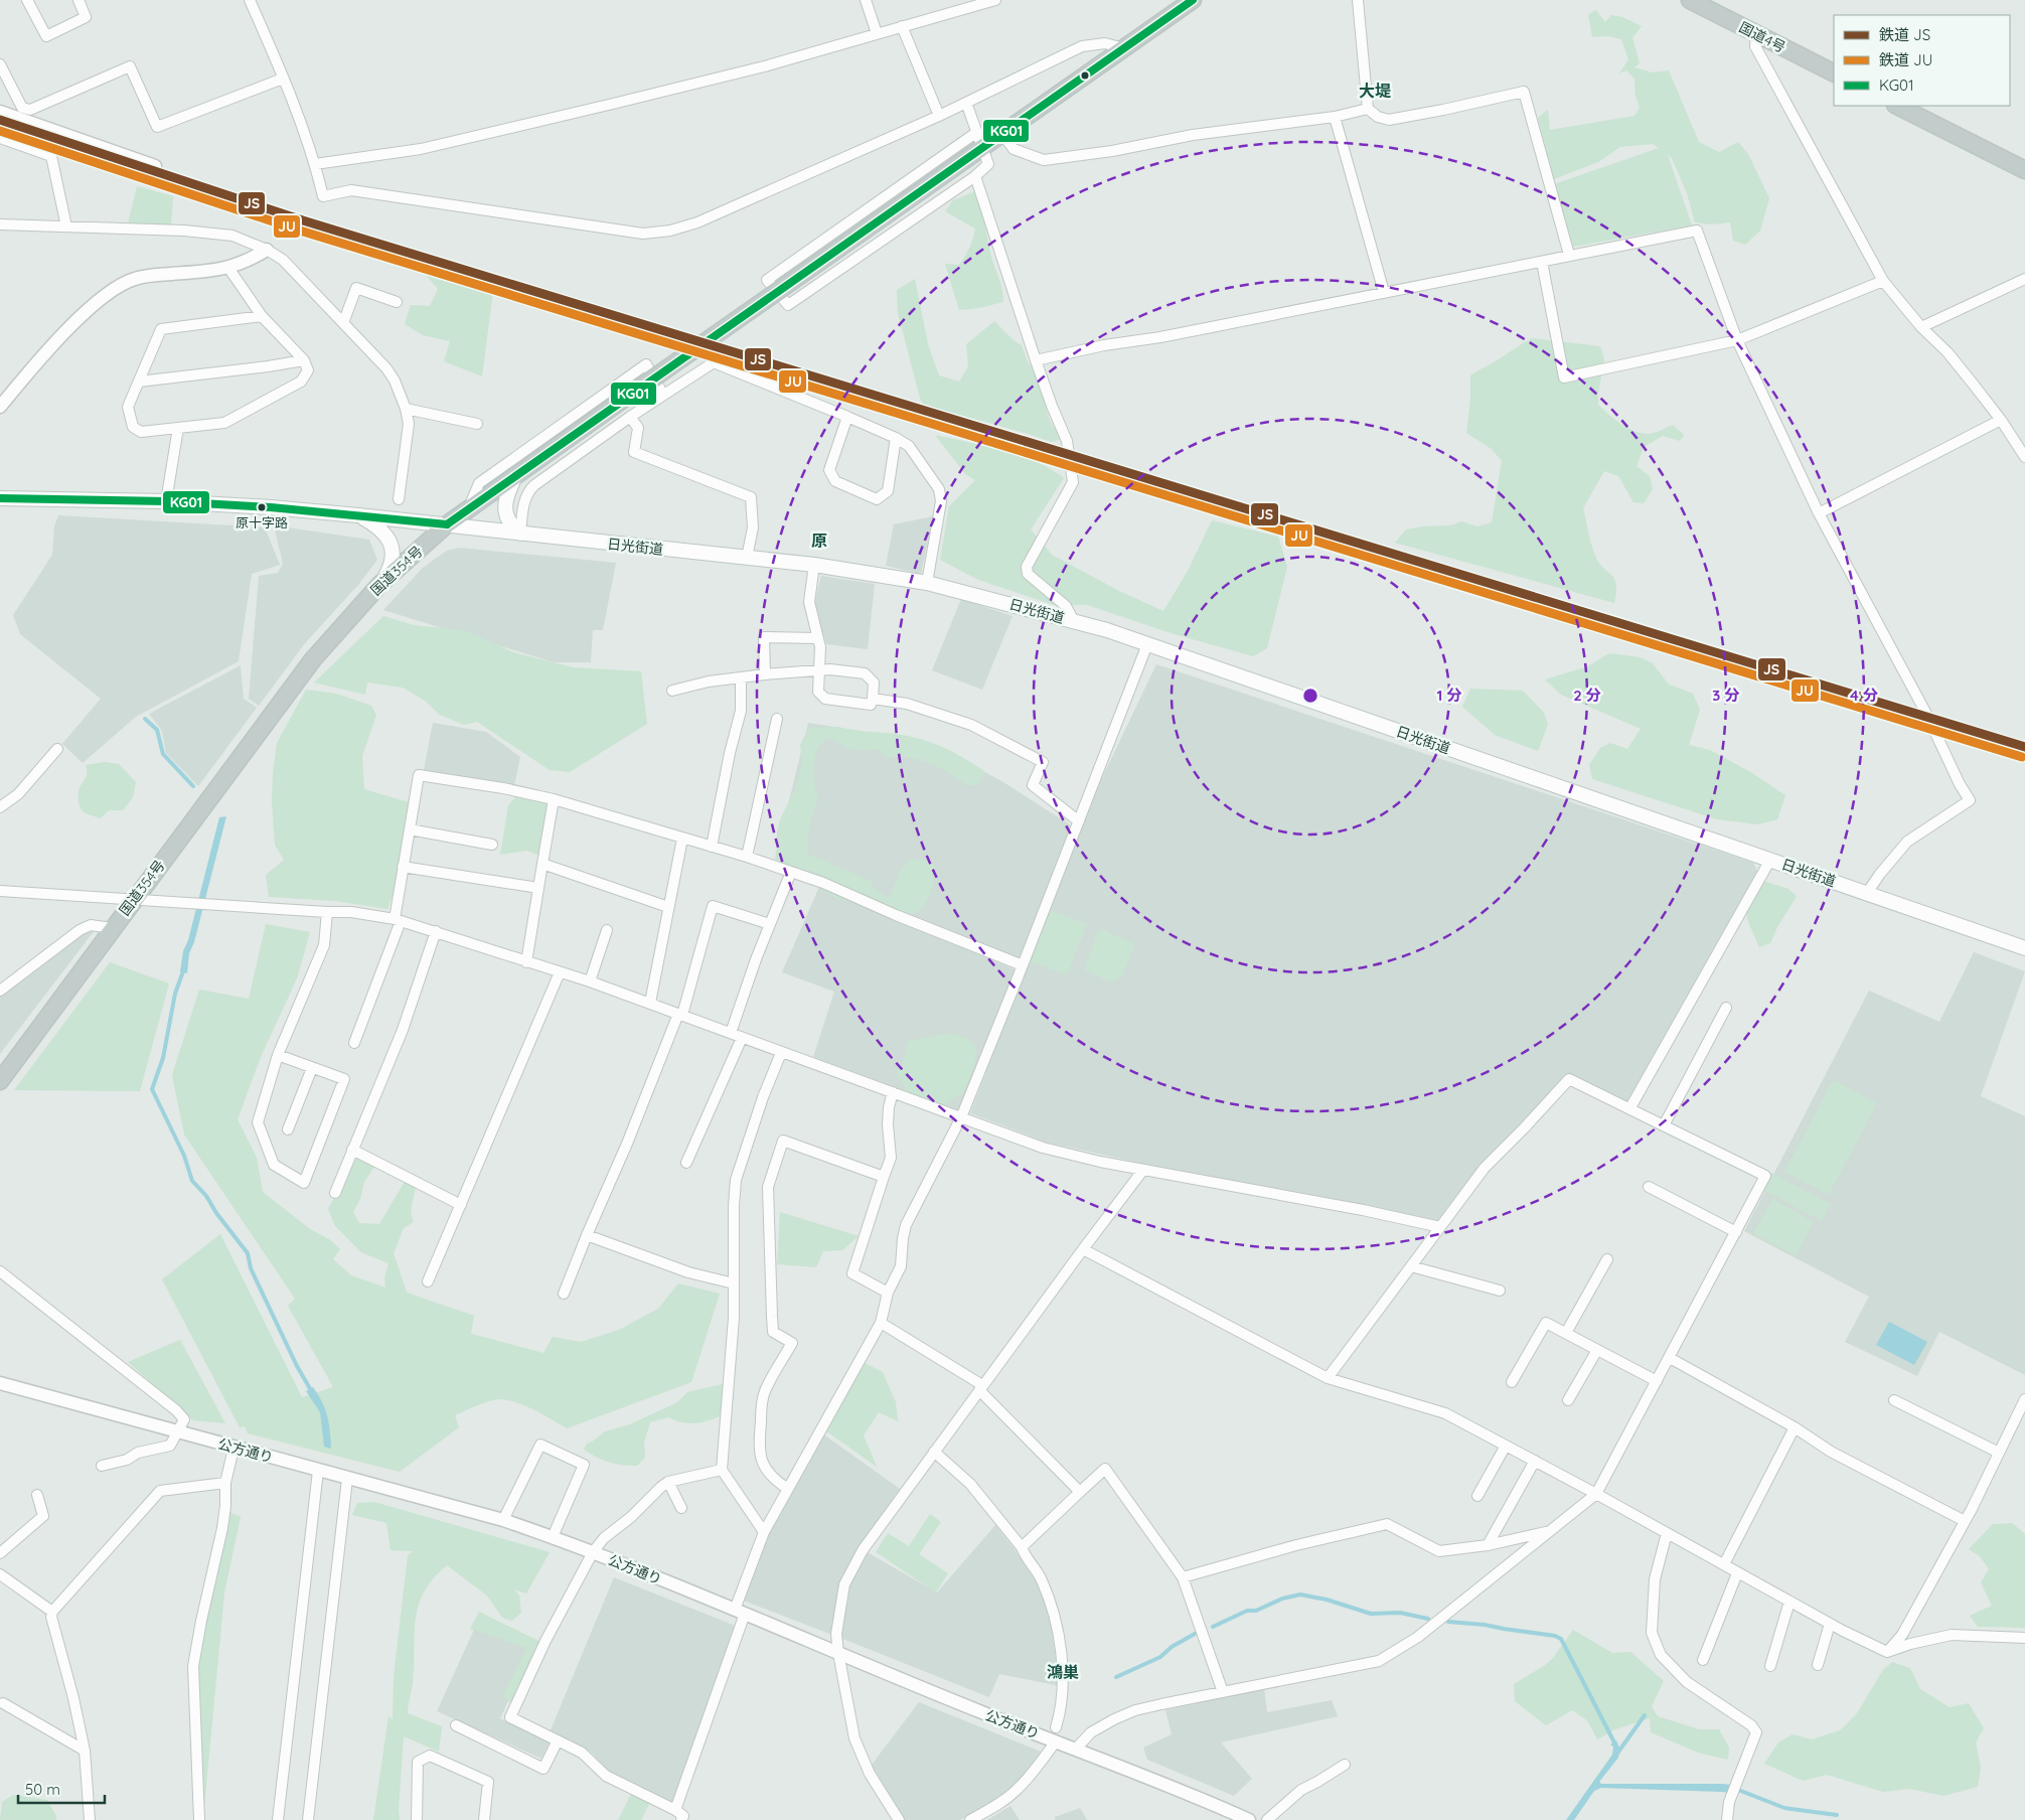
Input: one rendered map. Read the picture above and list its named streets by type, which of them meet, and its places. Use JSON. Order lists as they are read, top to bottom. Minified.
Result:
{"streets":{"highway":["国道4号","国道354号"],"main road":["日光街道"],"street":["公方通り"]},"crossings":[["日光街道","国道354号"]],"districts":["大堤","原","鴻巣"],"places":["原十字路"],"lines":["transit line KG01","rail line JS","rail line JU"],"legend":["鉄道 JS","鉄道 JU","KG01"],"scale_bar":"50 m","rings":["1 分","2 分","3 分","4 分"]}
